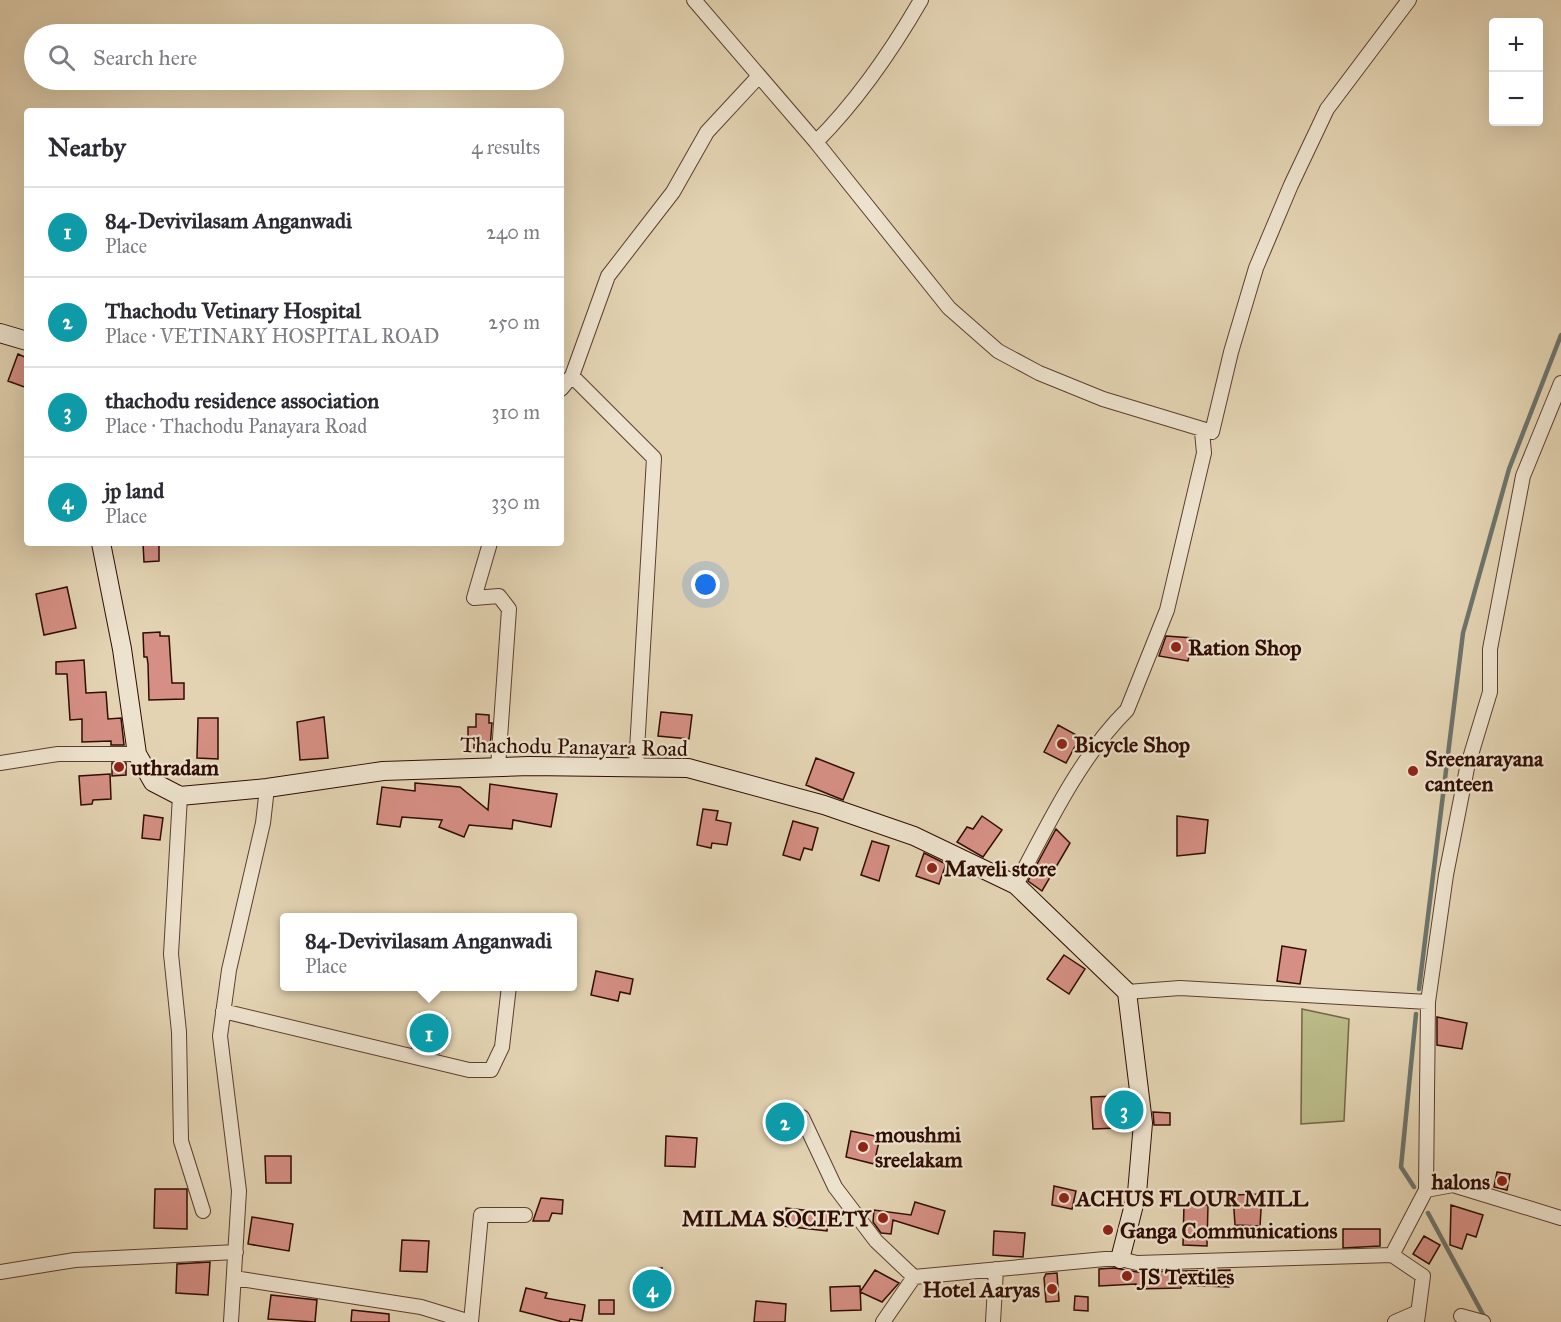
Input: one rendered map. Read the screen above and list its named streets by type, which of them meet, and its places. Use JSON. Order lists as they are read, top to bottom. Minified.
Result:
{"streets":{"main road":["Thachodu Panayara Road"]},"places":["Ration Shop","Bicycle Shop","uthradam","Sreenarayana canteen","Maveli store","moushmi sreelakam","halons","ACHUS FLOUR MILL","MILMA SOCIETY","Ganga Communications","JS Textiles","Hotel Aaryas"],"page":{"map_buttons":["+","−"],"search":"Search here","heading":["Nearby","4 results"],"list":[{"mark":"1","name":"84-Devivilasam Anganwadi","note":"Place","value":"240 m"},{"mark":"2","name":"Thachodu Vetinary Hospital","note":"Place · VETINARY HOSPITAL ROAD","value":"250 m"},{"mark":"3","name":"thachodu residence association","note":"Place · Thachodu Panayara Road","value":"310 m"},{"mark":"4","name":"jp land","note":"Place","value":"330 m"}],"popup":["84-Devivilasam Anganwadi","Place"],"pins":["1","3","2","4"]}}
